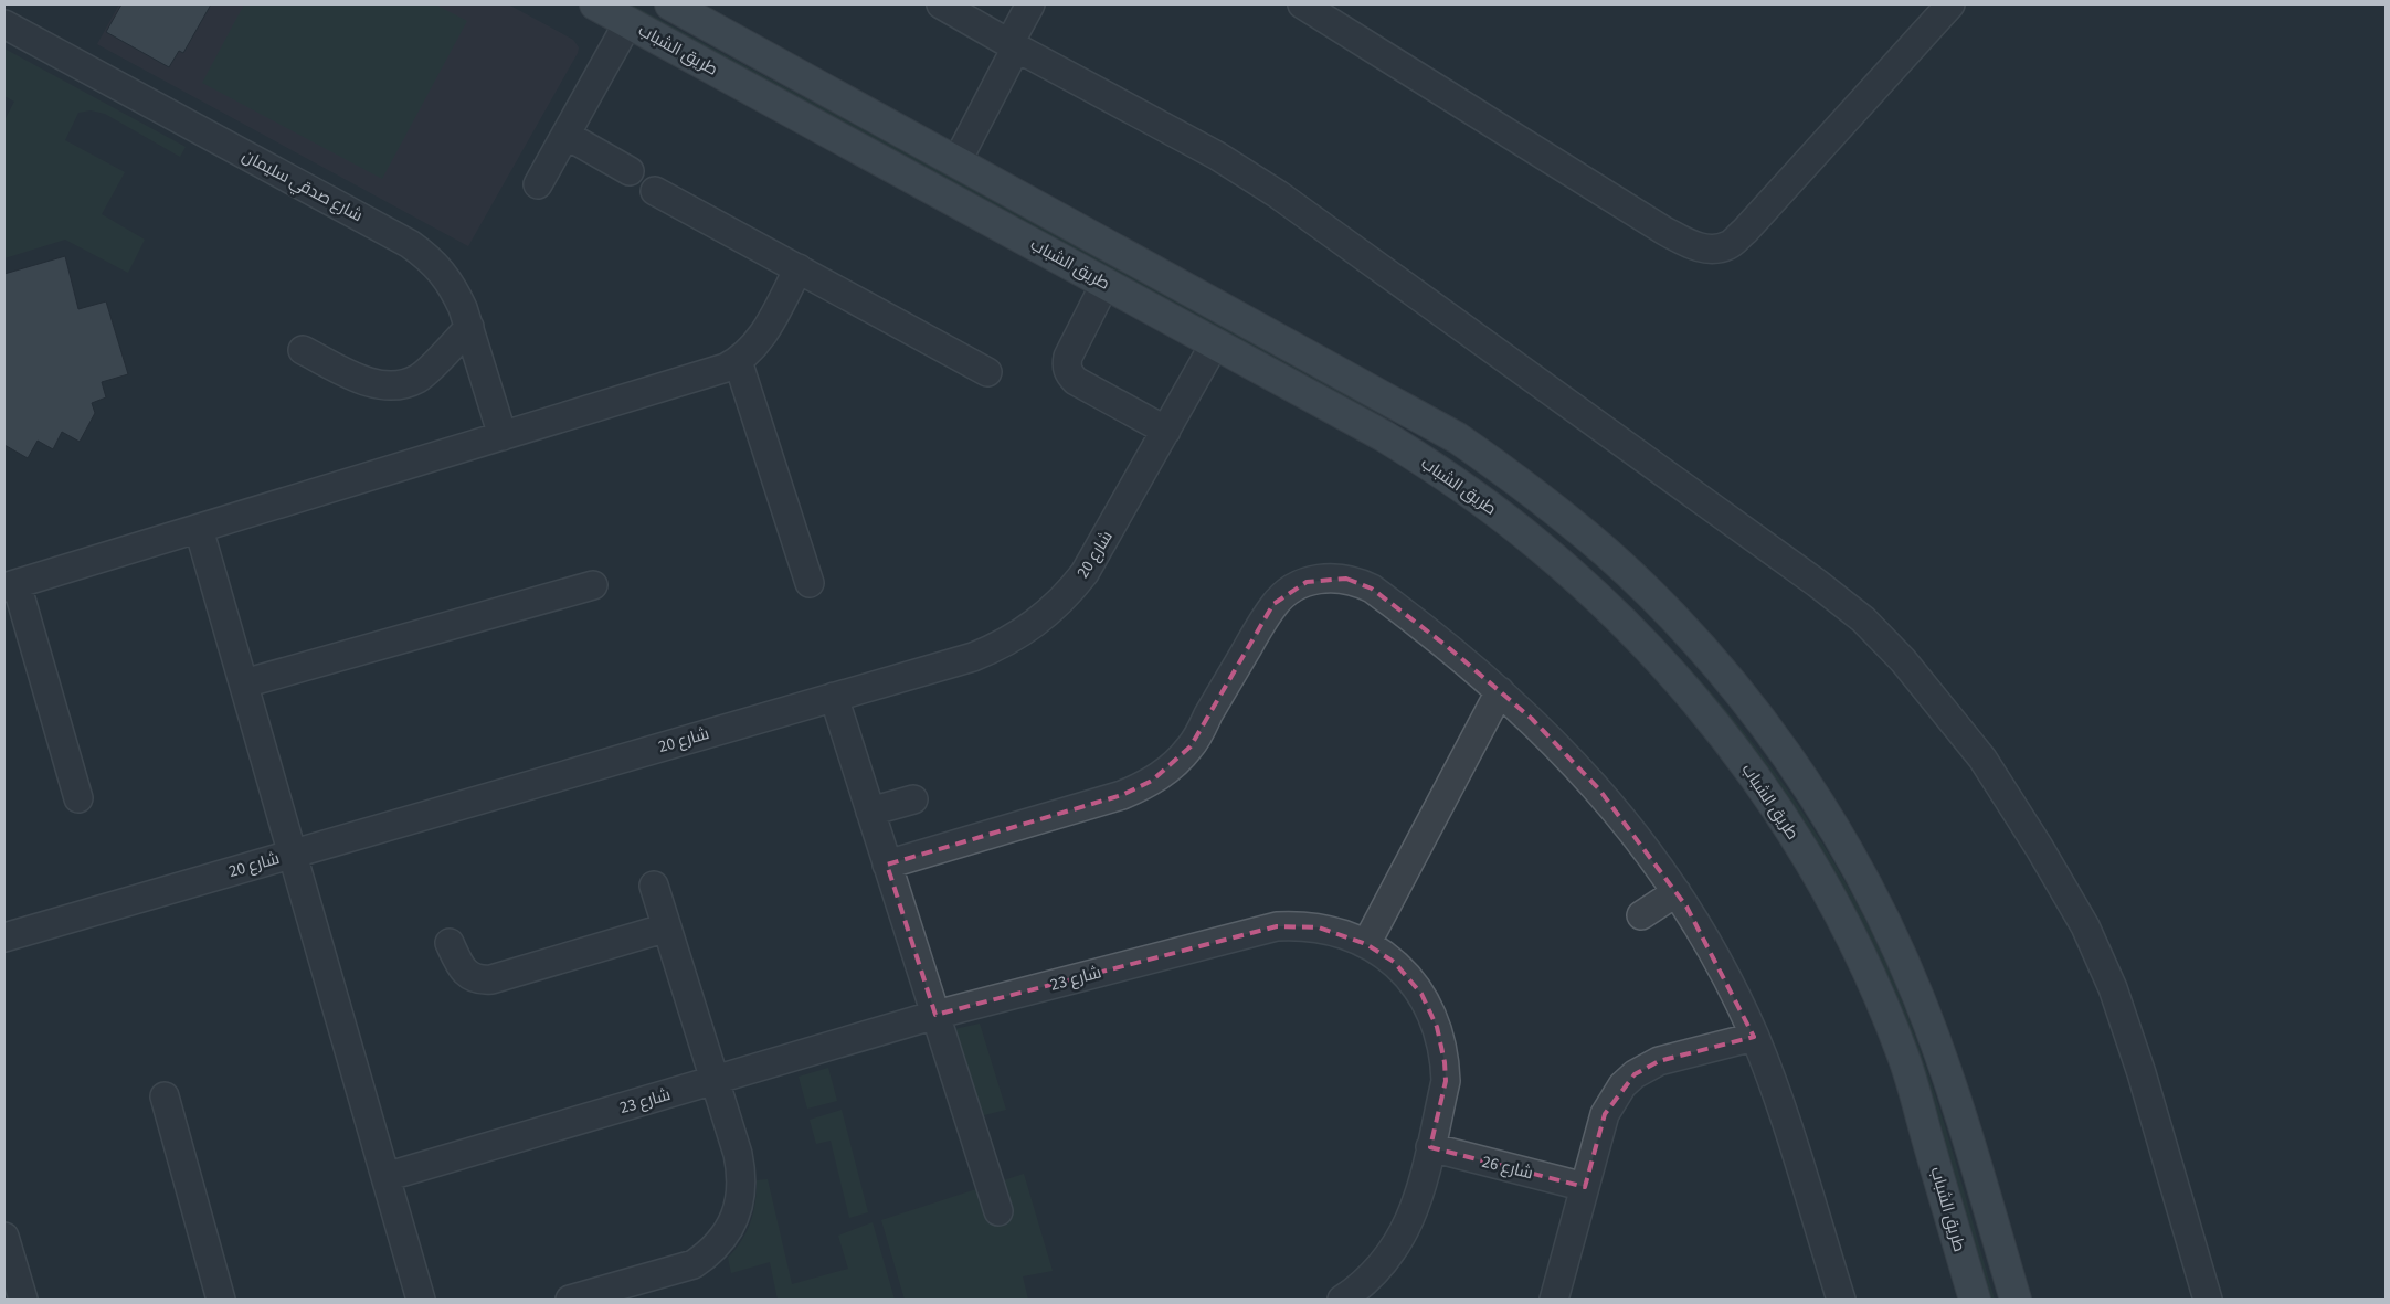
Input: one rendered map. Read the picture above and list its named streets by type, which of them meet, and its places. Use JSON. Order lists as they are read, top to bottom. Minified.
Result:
{"streets":{"main road":["طريق الشباب"],"street":["شارع صدقي سليمان","شارع 20","شارع 23","شارع 26"]},"crossings":[["طريق الشباب","شارع 20"],["شارع 23","شارع 26"]]}
